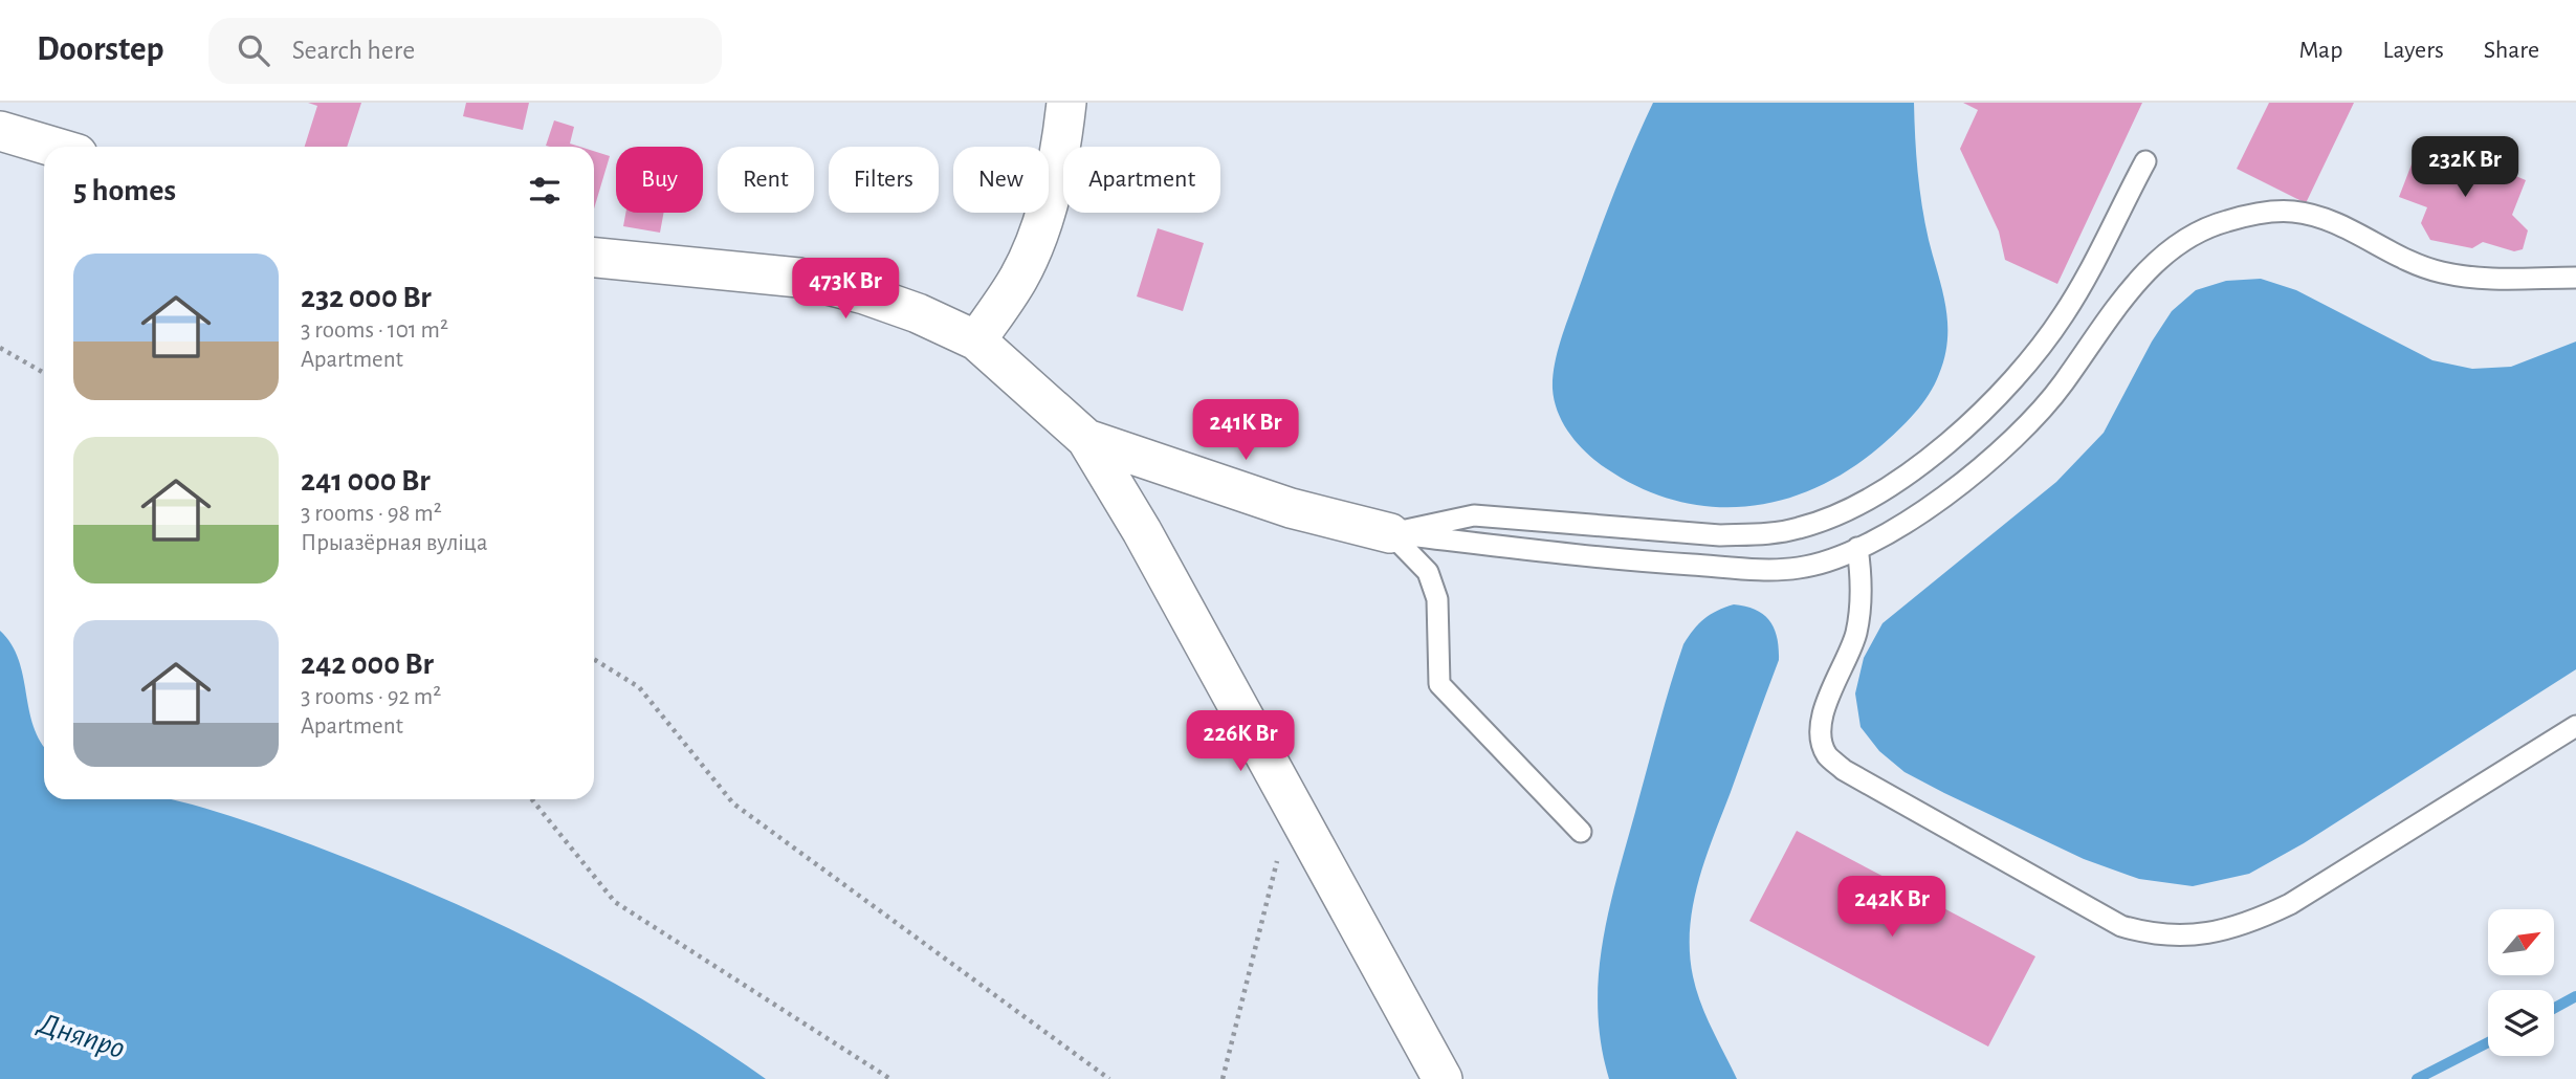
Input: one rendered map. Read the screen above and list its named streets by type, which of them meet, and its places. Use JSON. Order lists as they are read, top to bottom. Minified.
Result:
{"water":["Дняпро"],"north":"top right","page":{"header":"Doorstep","search":"Search here","nav":["Map","Layers","Share"],"price":["232K Br","473K Br","241K Br","226K Br","242K Br"],"chip":["Buy","Rent","Filters","New","Apartment"],"heading":"5 homes","list":[{"name":"232 000 Br","note":"3 rooms · 101 m² · Apartment"},{"name":"241 000 Br","note":"3 rooms · 98 m² · Прыазёрная вуліца"},{"name":"242 000 Br","note":"3 rooms · 92 m² · Apartment"}]}}
